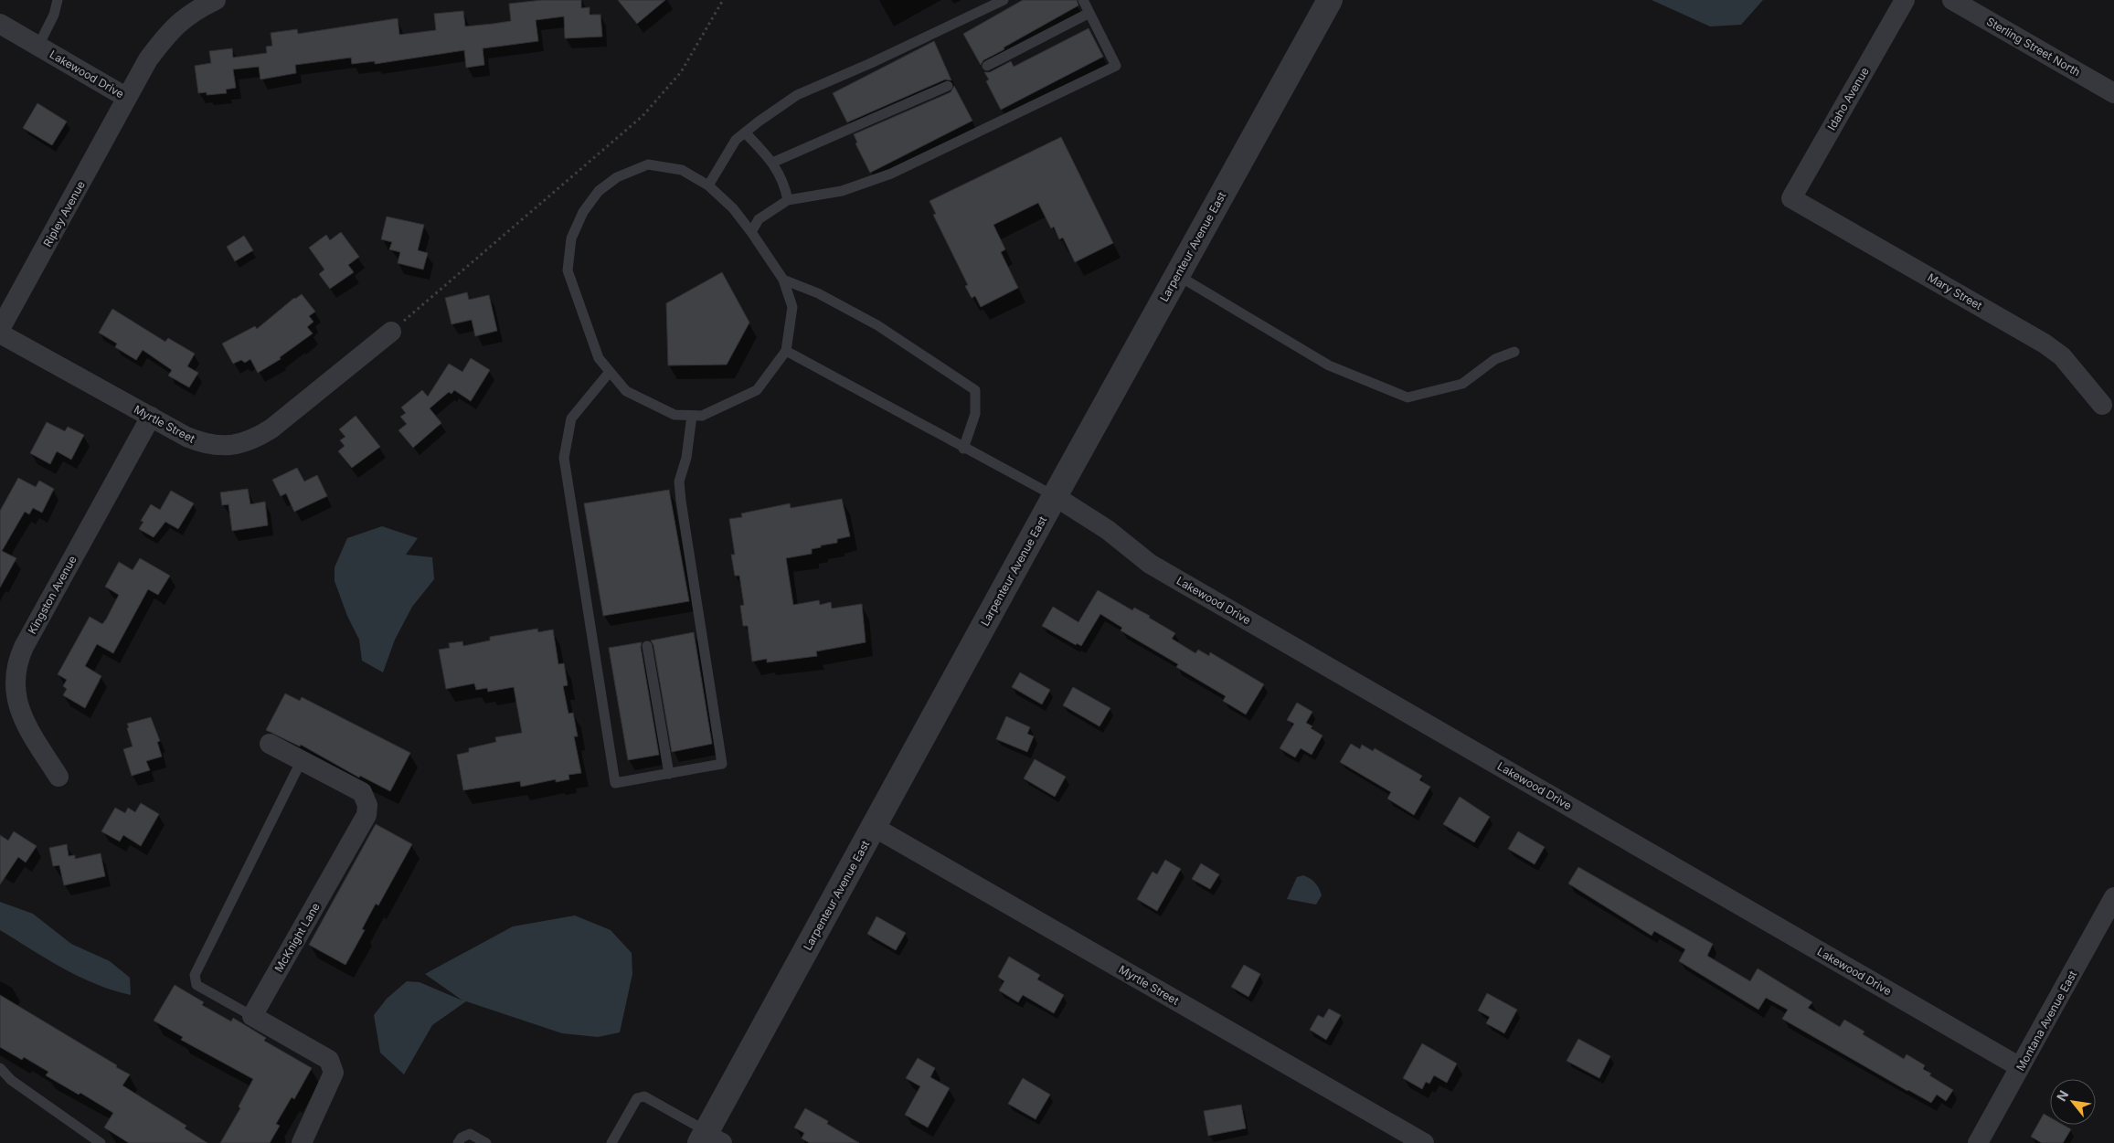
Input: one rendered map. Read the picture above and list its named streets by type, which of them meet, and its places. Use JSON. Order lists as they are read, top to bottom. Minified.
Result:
{"streets":{"street":["Sterling Street North","Lakewood Drive","Idaho Avenue","Ripley Avenue","Larpenteur Avenue East","Mary Street","Myrtle Street","Kingston Avenue","McKnight Lane","Montana Avenue East"]},"crossings":[["Lakewood Drive","Ripley Avenue"],["Lakewood Drive","Larpenteur Avenue East"],["Lakewood Drive","Montana Avenue East"],["Idaho Avenue","Mary Street"],["Larpenteur Avenue East","Myrtle Street"],["Myrtle Street","Kingston Avenue"]],"north":"top left"}
